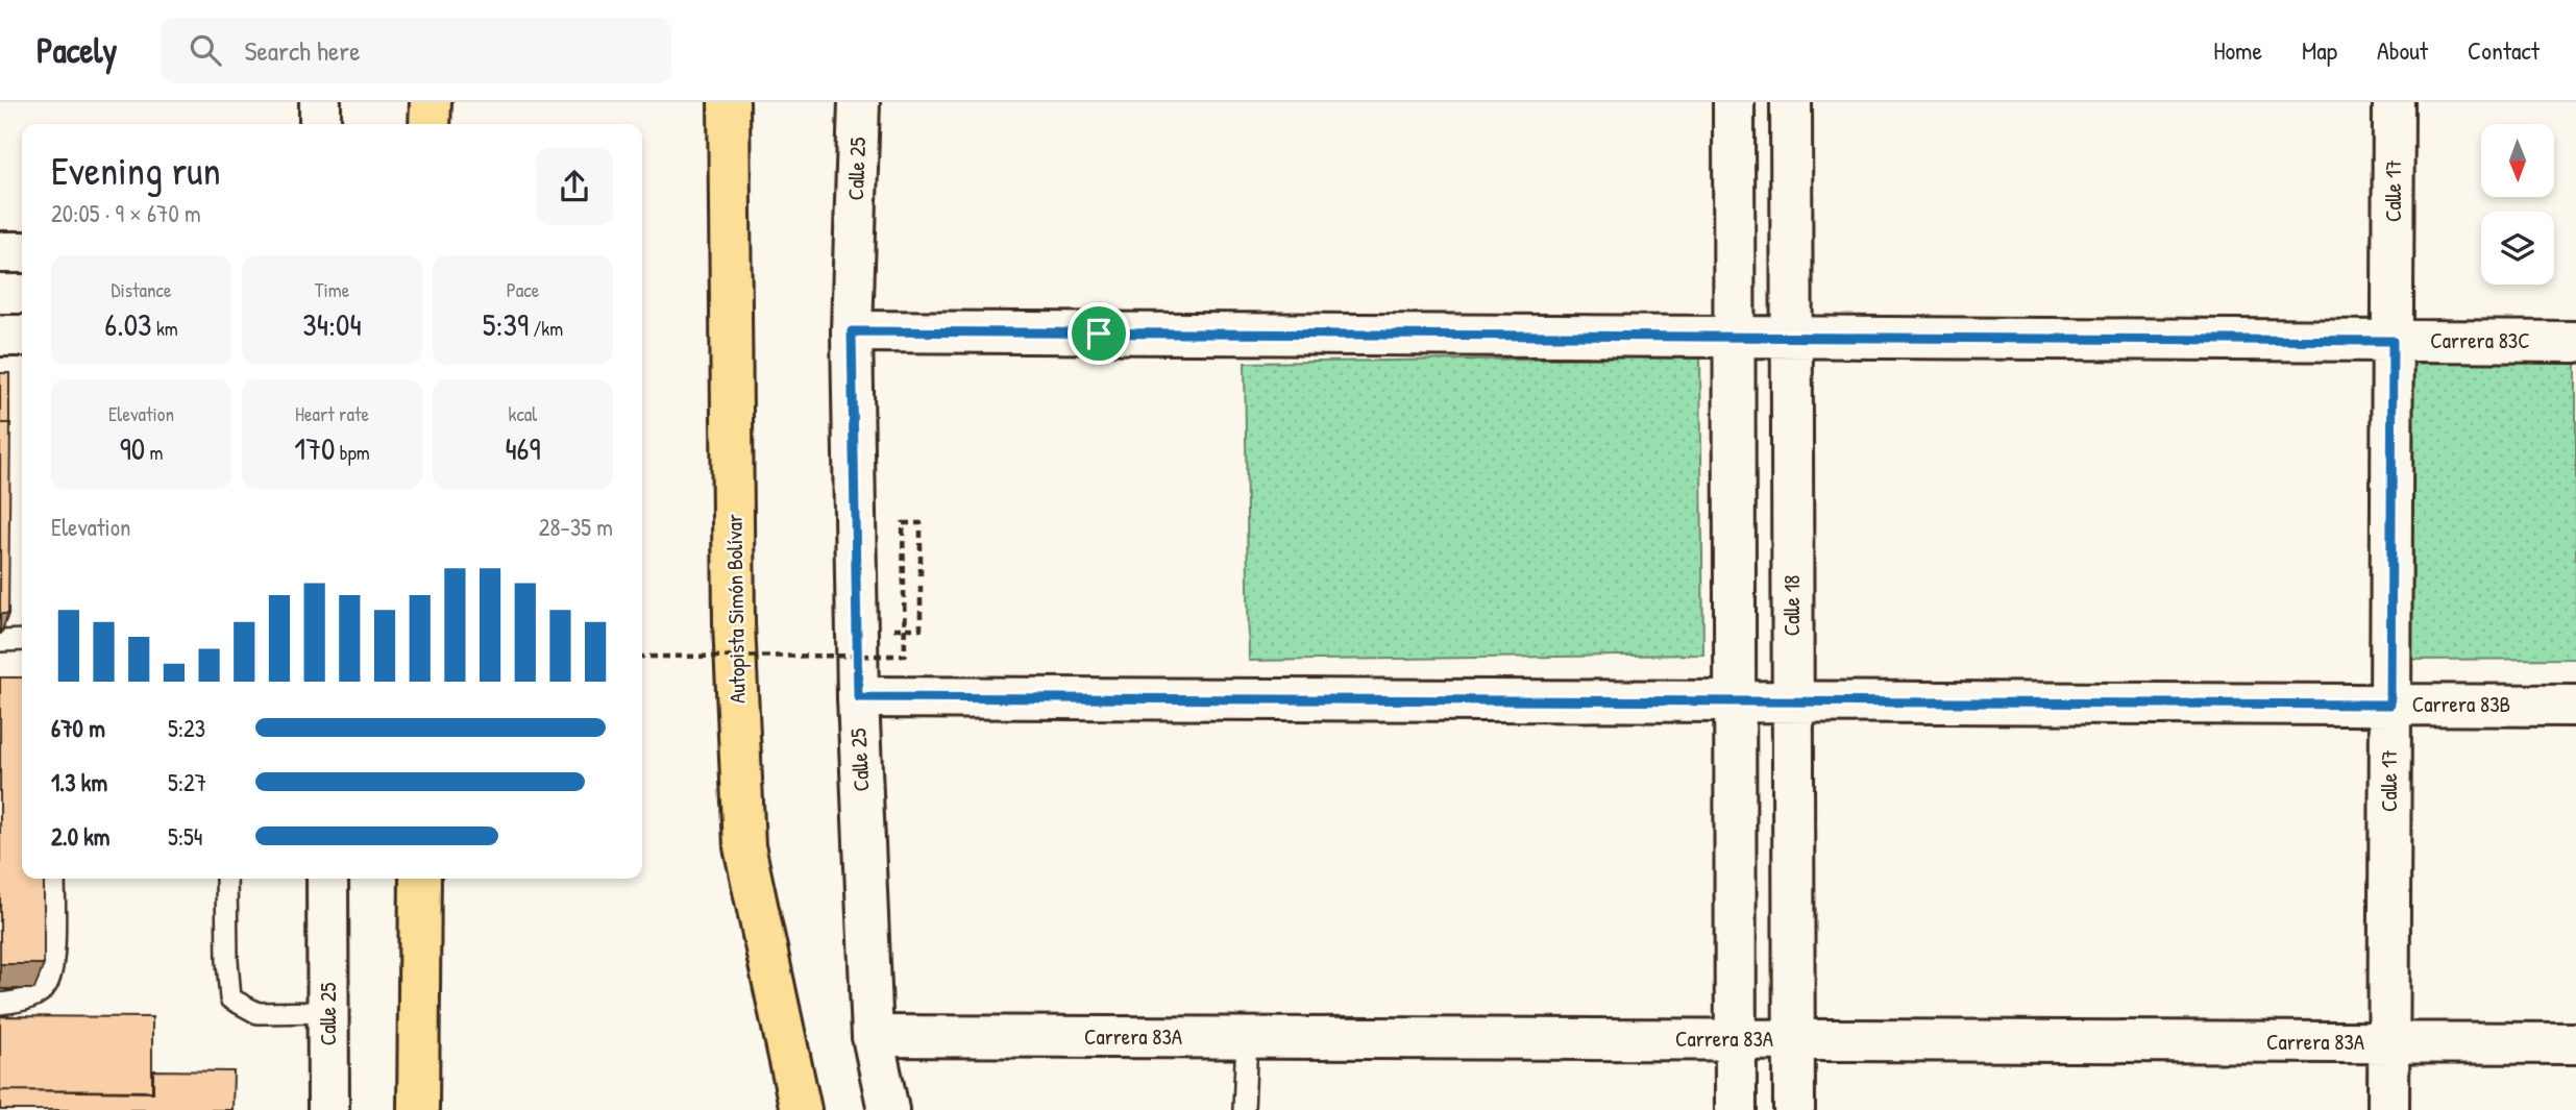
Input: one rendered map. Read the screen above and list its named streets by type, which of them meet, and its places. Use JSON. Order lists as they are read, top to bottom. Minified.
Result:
{"streets":{"highway":["Autopista Simón Bolívar"],"street":["Calle 25","Calle 17","Carrera 83C","Calle 18","Carrera 83B","Carrera 83A"]},"crossings":[["Calle 25","Carrera 83C"],["Calle 25","Carrera 83B"],["Calle 25","Carrera 83A"],["Calle 17","Carrera 83C"],["Calle 17","Carrera 83B"],["Calle 17","Carrera 83A"],["Carrera 83C","Calle 18"],["Calle 18","Carrera 83B"],["Calle 18","Carrera 83A"]],"north":"bottom","page":{"header":"Pacely","search":"Search here","nav":["Home","Map","About","Contact"],"heading":["Evening run","20:05 · 9 × 670 m"],"stats":[["Distance","6.03 km"],["Time","34:04"],["Pace","5:39 /km"],["Elevation","90 m"],["Heart rate","170 bpm"],["kcal","469"]],"chart":["Elevation","28–35 m"],"list":[{"name":"670 m","note":"5:23"},{"name":"1.3 km","note":"5:27"},{"name":"2.0 km","note":"5:54"}]}}
